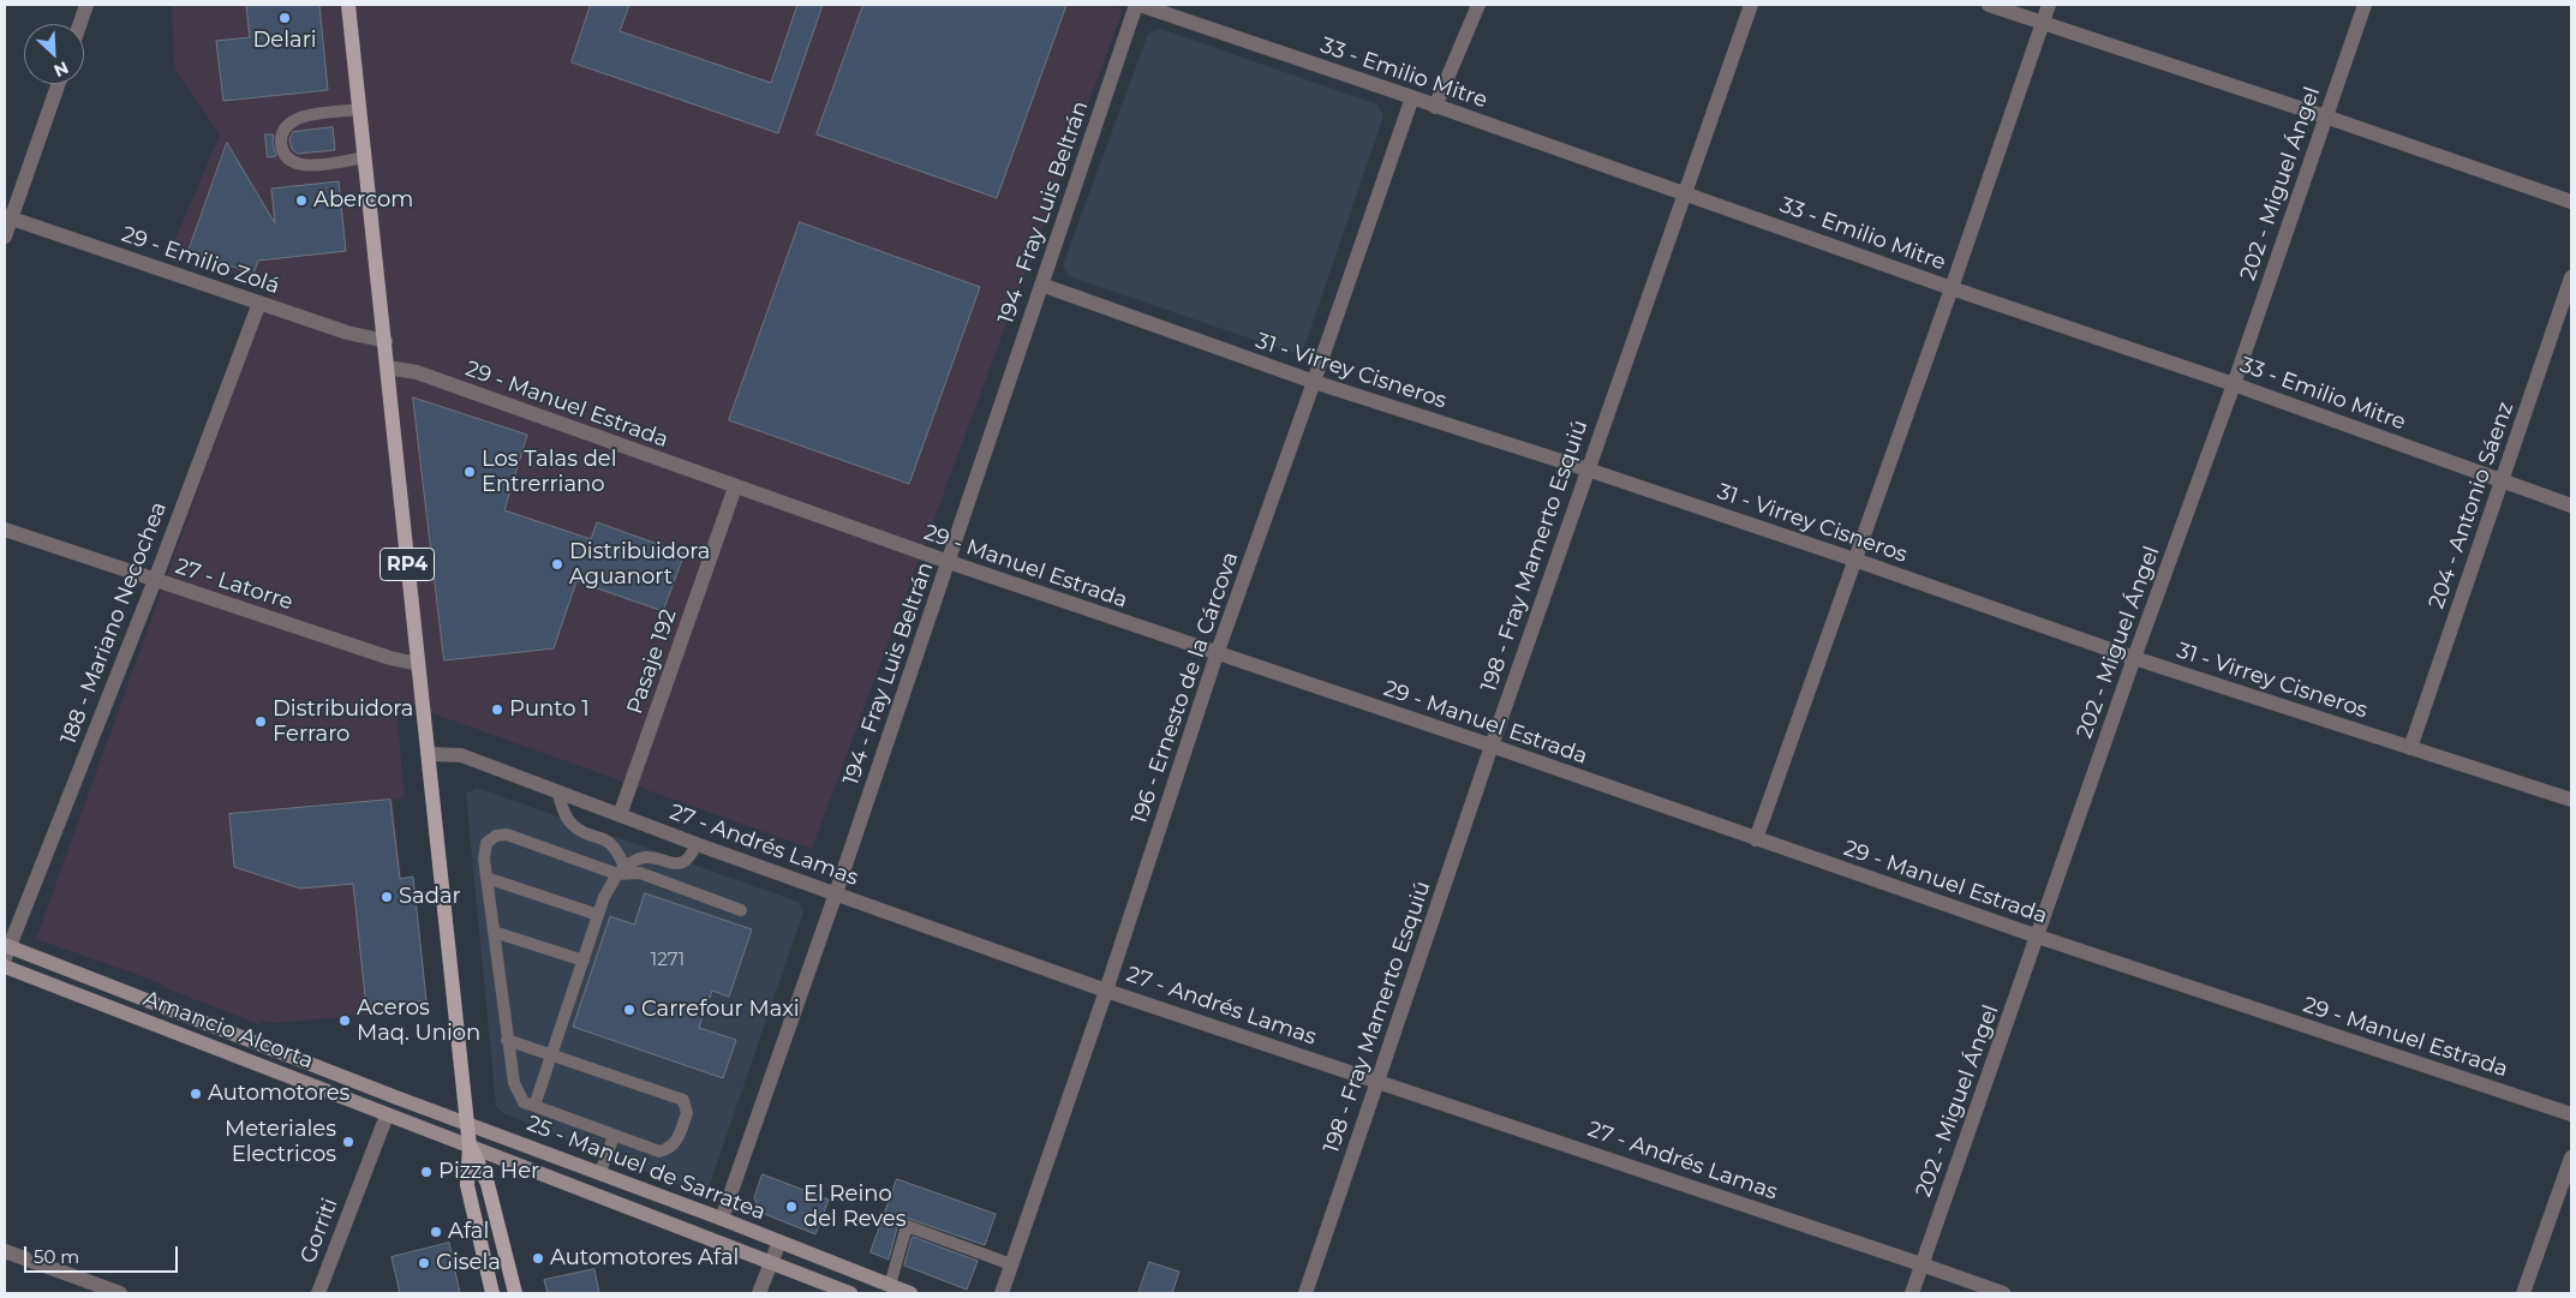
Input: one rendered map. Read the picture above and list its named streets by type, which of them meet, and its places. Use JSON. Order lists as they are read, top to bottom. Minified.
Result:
{"streets":{"main road":["RP4","Amancio Alcorta","25 - Manuel de Sarratea"],"street":["33 - Emilio Mitre","202 - Miguel Ángel","194 - Fray Luis Beltrán","29 - Emilio Zolá","31 - Virrey Cisneros","29 - Manuel Estrada","204 - Antonio Sáenz","198 - Fray Mamerto Esquiú","27 - Latorre","188 - Mariano Necochea","Pasaje 192","196 - Ernesto de la Cárcova","27 - Andrés Lamas","Gorriti"]},"crossings":[["33 - Emilio Mitre","202 - Miguel Ángel"],["33 - Emilio Mitre","194 - Fray Luis Beltrán"],["33 - Emilio Mitre","204 - Antonio Sáenz"],["33 - Emilio Mitre","198 - Fray Mamerto Esquiú"],["33 - Emilio Mitre","196 - Ernesto de la Cárcova"],["202 - Miguel Ángel","31 - Virrey Cisneros"],["202 - Miguel Ángel","29 - Manuel Estrada"],["202 - Miguel Ángel","27 - Andrés Lamas"],["194 - Fray Luis Beltrán","31 - Virrey Cisneros"],["194 - Fray Luis Beltrán","29 - Manuel Estrada"],["194 - Fray Luis Beltrán","27 - Andrés Lamas"],["194 - Fray Luis Beltrán","25 - Manuel de Sarratea"],["29 - Emilio Zolá","RP4"],["29 - Emilio Zolá","188 - Mariano Necochea"],["31 - Virrey Cisneros","204 - Antonio Sáenz"],["31 - Virrey Cisneros","198 - Fray Mamerto Esquiú"],["31 - Virrey Cisneros","196 - Ernesto de la Cárcova"],["29 - Manuel Estrada","198 - Fray Mamerto Esquiú"],["29 - Manuel Estrada","RP4"],["29 - Manuel Estrada","Pasaje 192"],["29 - Manuel Estrada","196 - Ernesto de la Cárcova"],["198 - Fray Mamerto Esquiú","27 - Andrés Lamas"],["RP4","27 - Latorre"],["RP4","27 - Andrés Lamas"],["RP4","Amancio Alcorta"],["RP4","25 - Manuel de Sarratea"],["27 - Latorre","188 - Mariano Necochea"],["188 - Mariano Necochea","25 - Manuel de Sarratea"],["Pasaje 192","27 - Andrés Lamas"],["196 - Ernesto de la Cárcova","27 - Andrés Lamas"],["Amancio Alcorta","Gorriti"]],"places":["Delari","Abercom","Los Talas del Entrerriano","Distribuidora Aguanort","Punto 1","Distribuidora Ferraro","Sadar","Carrefour Maxi","Aceros Maq. Union","Automotores","Meteriales Electricos","Pizza Her","El Reino del Reves","Afal","Automotores Afal","Gisela"],"house_numbers":["1271"],"scale_bar":"50 m","north":"bottom right"}
